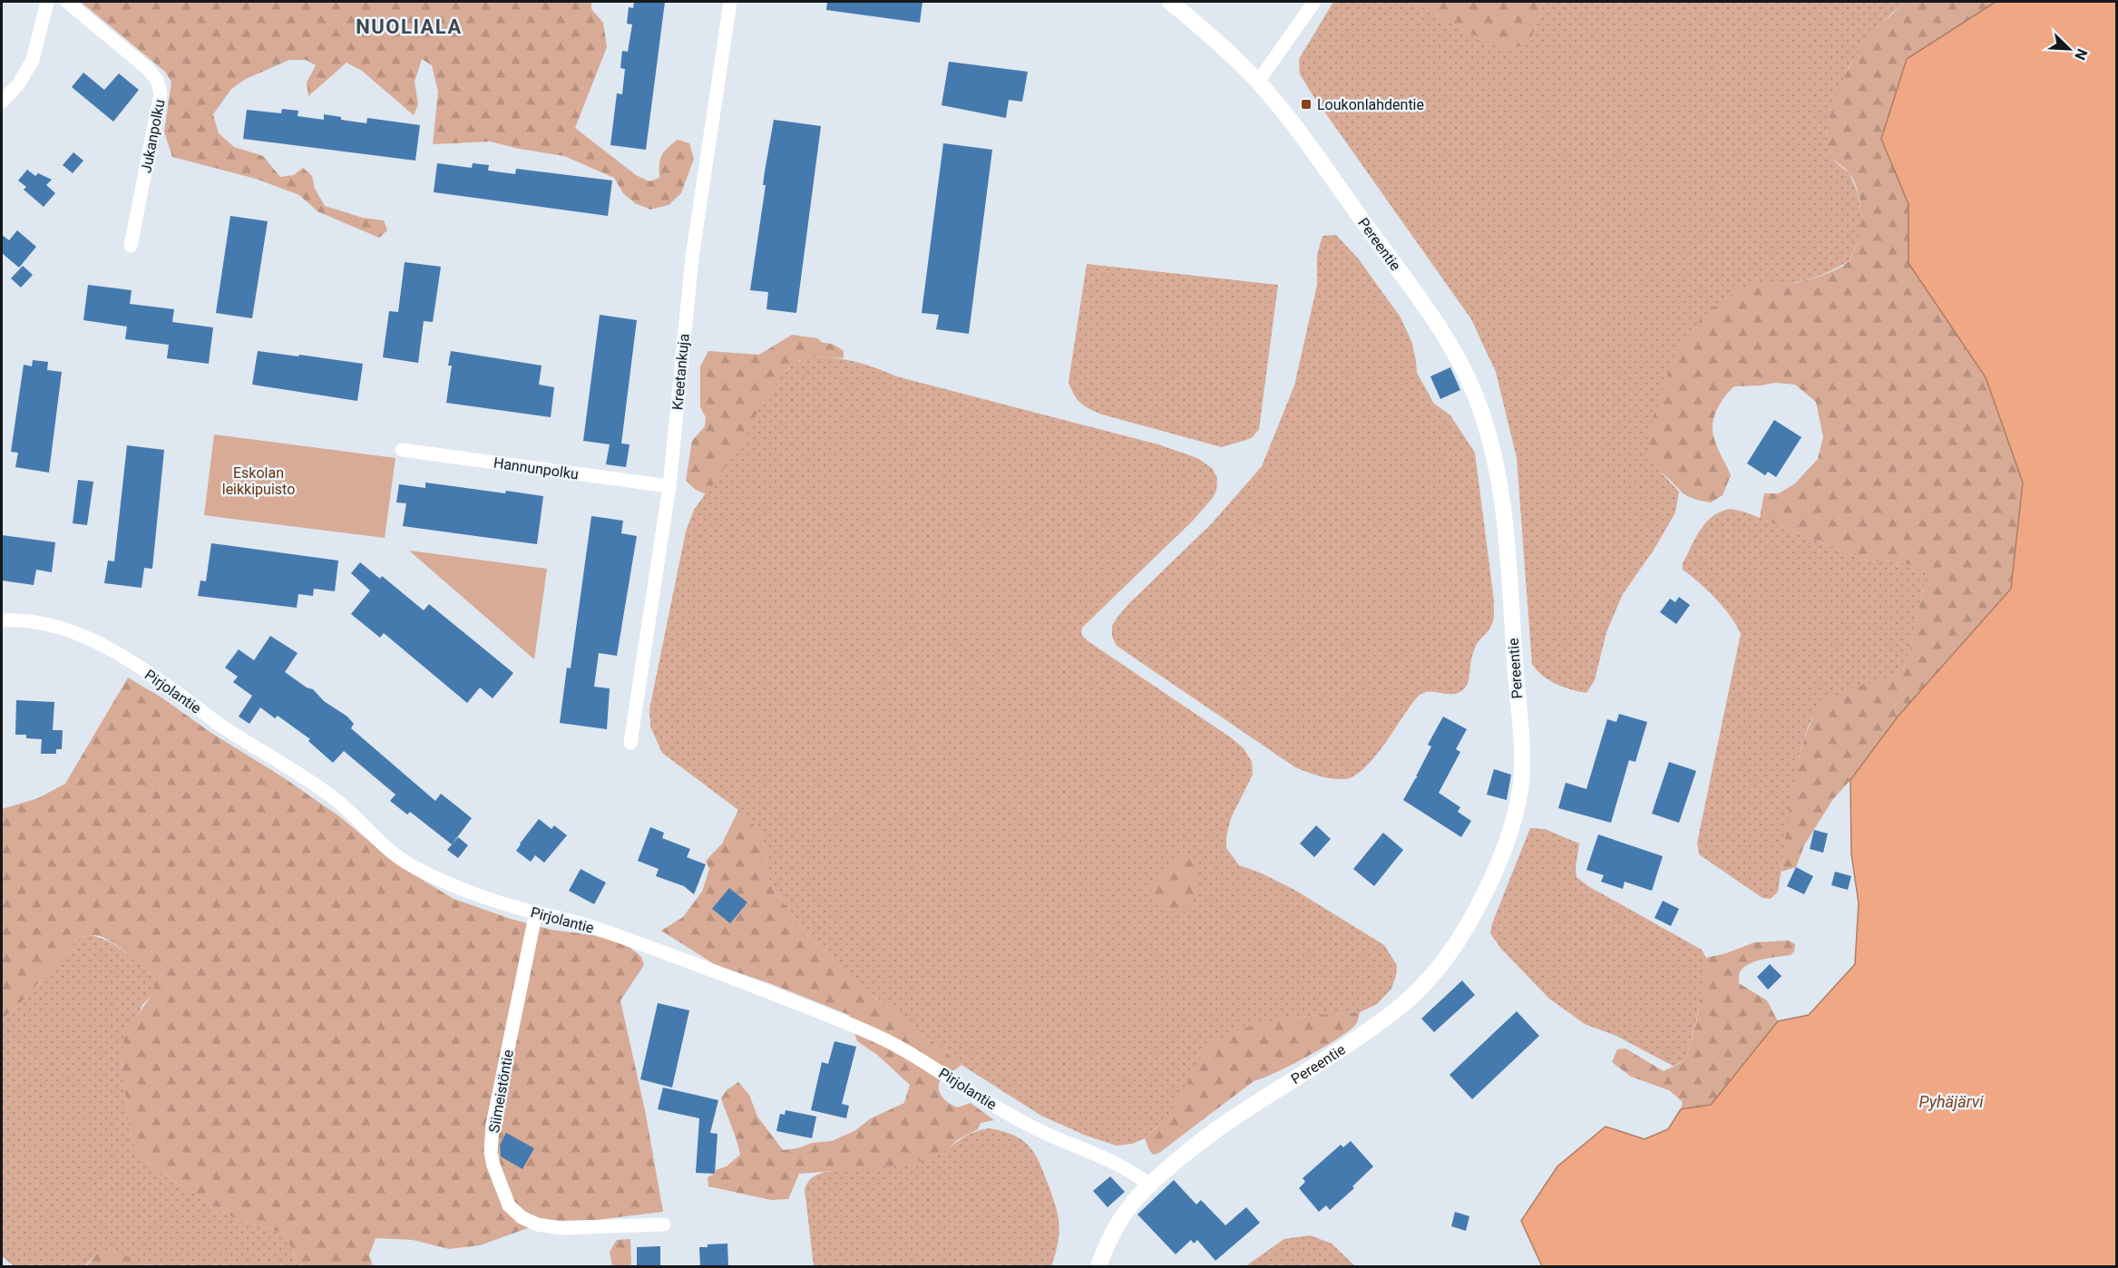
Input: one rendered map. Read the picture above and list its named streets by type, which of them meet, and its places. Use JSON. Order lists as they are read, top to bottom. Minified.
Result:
{"streets":{"street":["Jukanpolku","Pereentie","Kreetankuja","Hannunpolku","Pirjolantie","Siimeistöntie"]},"crossings":[["Pereentie","Pirjolantie"],["Kreetankuja","Hannunpolku"],["Pirjolantie","Siimeistöntie"]],"districts":["NUOLIALA"],"water":["Pyhäjärvi"],"parks":["Eskolan leikkipuisto"],"places":{"transit":["Loukonlahdentie"]},"north":"bottom right"}
